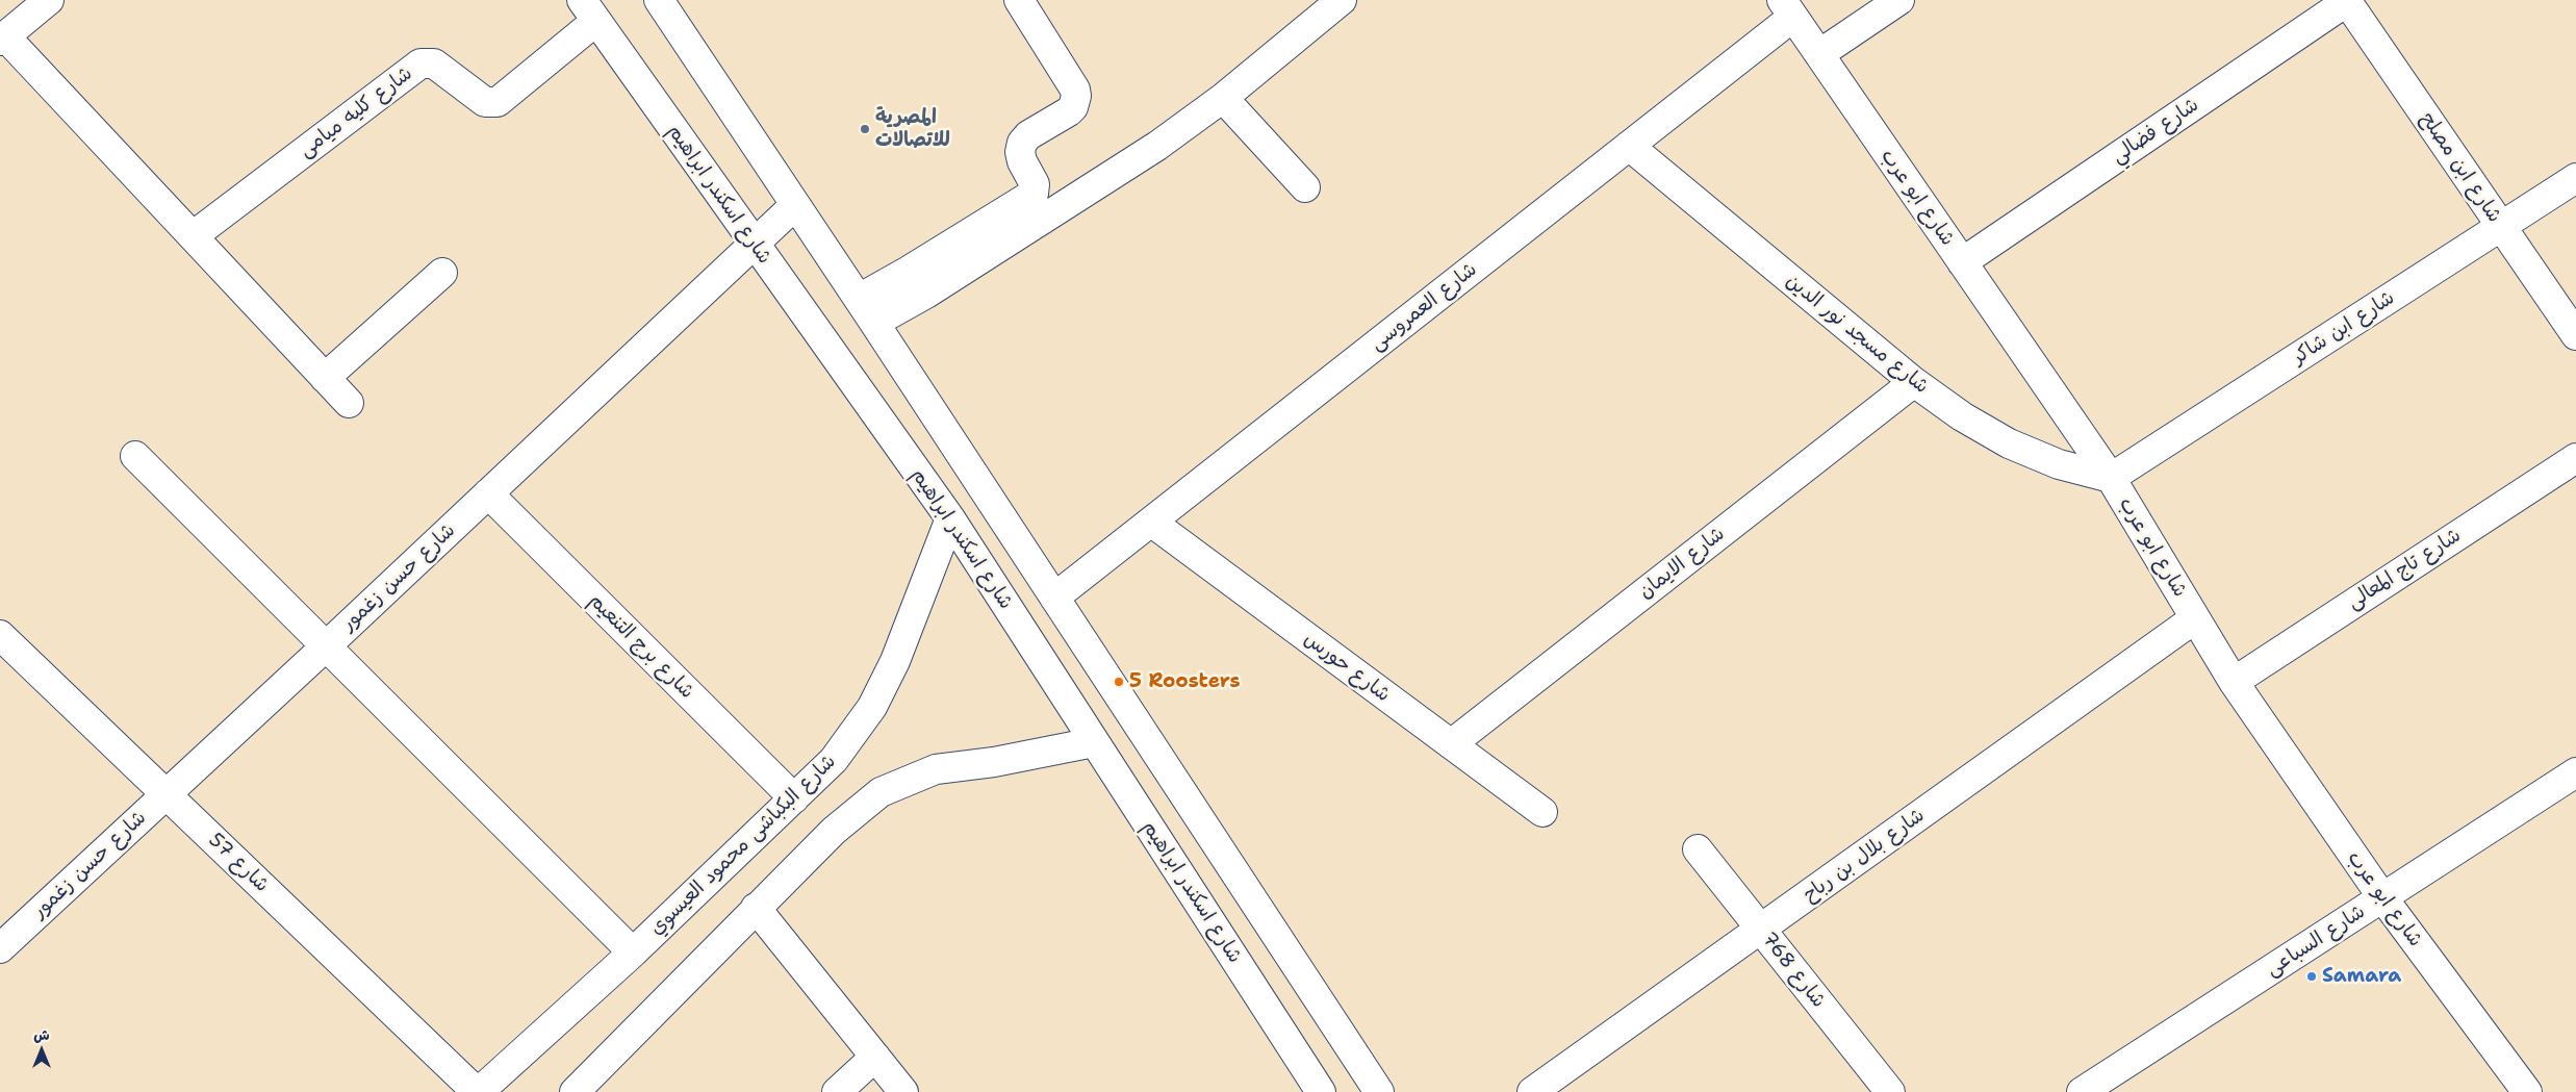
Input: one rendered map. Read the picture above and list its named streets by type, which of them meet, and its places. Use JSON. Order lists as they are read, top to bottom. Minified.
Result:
{"streets":{"street":["شارع كليه ميامى","شارع فضالي","شارع ابن مصلح","شارع اسكندر ابراهيم","شارع ابو عرب","شارع العمروسى","شارع ابن شاكر","شارع مسجد نور الدين","شارع الايمان","شارع تاج المعالى","شارع حسن زغمور","شارع برج التنعيم","شارع حورس","شارع البكباشى محمود العيسوي","شارع بلال بن رباح","شارع 57","شارع السباعى","شارع 768"]},"crossings":[["شارع كليه ميامى","شارع اسكندر ابراهيم"],["شارع فضالي","شارع ابن مصلح"],["شارع فضالي","شارع ابو عرب"],["شارع ابن مصلح","شارع ابن شاكر"],["شارع اسكندر ابراهيم","شارع حسن زغمور"],["شارع اسكندر ابراهيم","شارع البكباشى محمود العيسوي"],["شارع ابو عرب","شارع العمروسى"],["شارع ابو عرب","شارع ابن شاكر"],["شارع ابو عرب","شارع مسجد نور الدين"],["شارع ابو عرب","شارع تاج المعالى"],["شارع ابو عرب","شارع بلال بن رباح"],["شارع ابو عرب","شارع السباعى"],["شارع العمروسى","شارع مسجد نور الدين"],["شارع العمروسى","شارع حورس"],["شارع ابن شاكر","شارع مسجد نور الدين"],["شارع مسجد نور الدين","شارع الايمان"],["شارع الايمان","شارع حورس"],["شارع حسن زغمور","شارع برج التنعيم"],["شارع حسن زغمور","شارع 57"],["شارع برج التنعيم","شارع البكباشى محمود العيسوي"],["شارع البكباشى محمود العيسوي","شارع 57"],["شارع بلال بن رباح","شارع 768"]],"places":["المصرية للاتصالات","5 Roosters","Samara"],"north":"top"}
